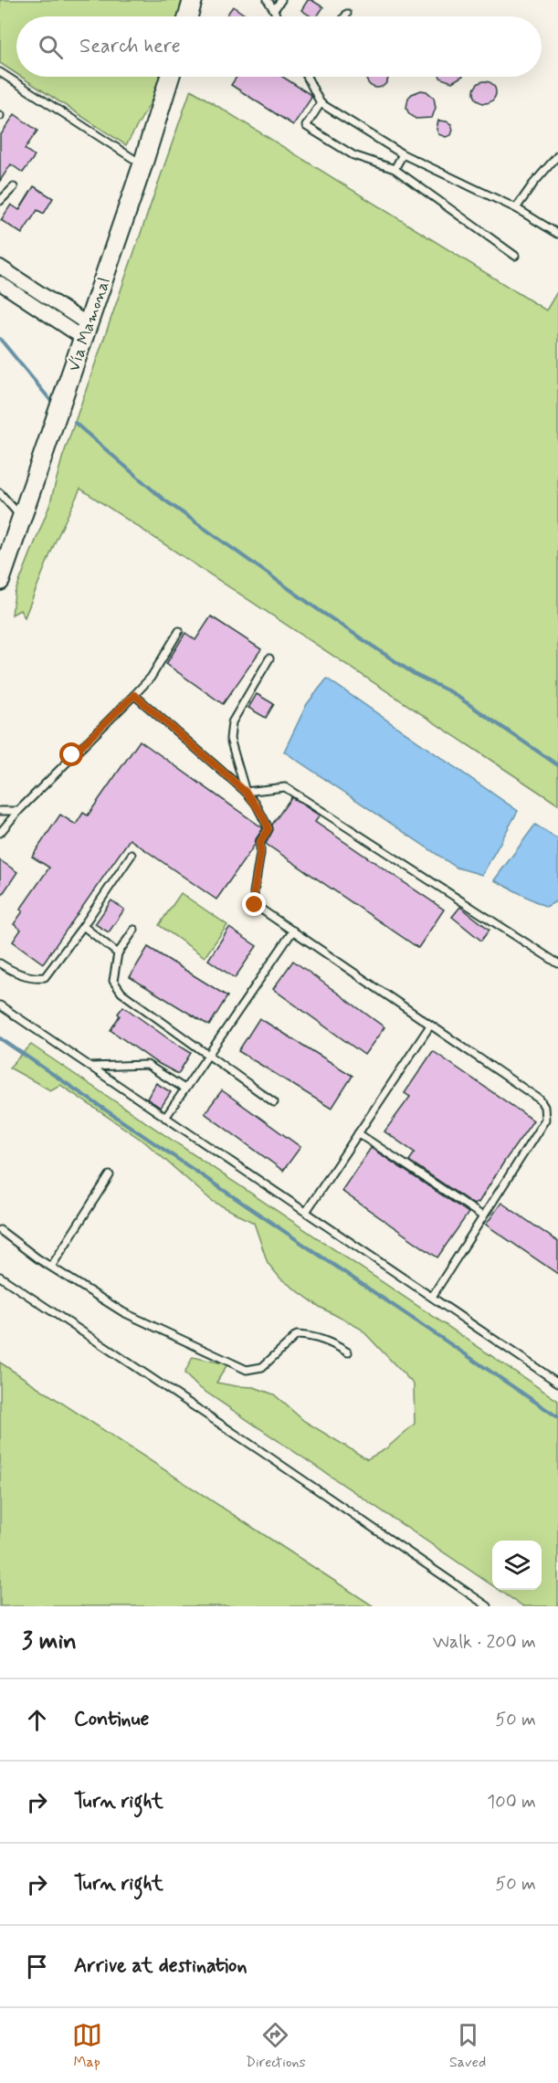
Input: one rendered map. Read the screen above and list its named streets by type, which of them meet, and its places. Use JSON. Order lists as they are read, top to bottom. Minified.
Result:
{"streets":{"street":["Vía Mamonal"]},"page":{"search":"Search here","heading":["3 min","Walk · 200 m"],"list":[["Continue","50 m"],["Turn right","100 m"],["Turn right","50 m"],"Arrive at destination"],"nav":["Map","Directions","Saved"]}}
